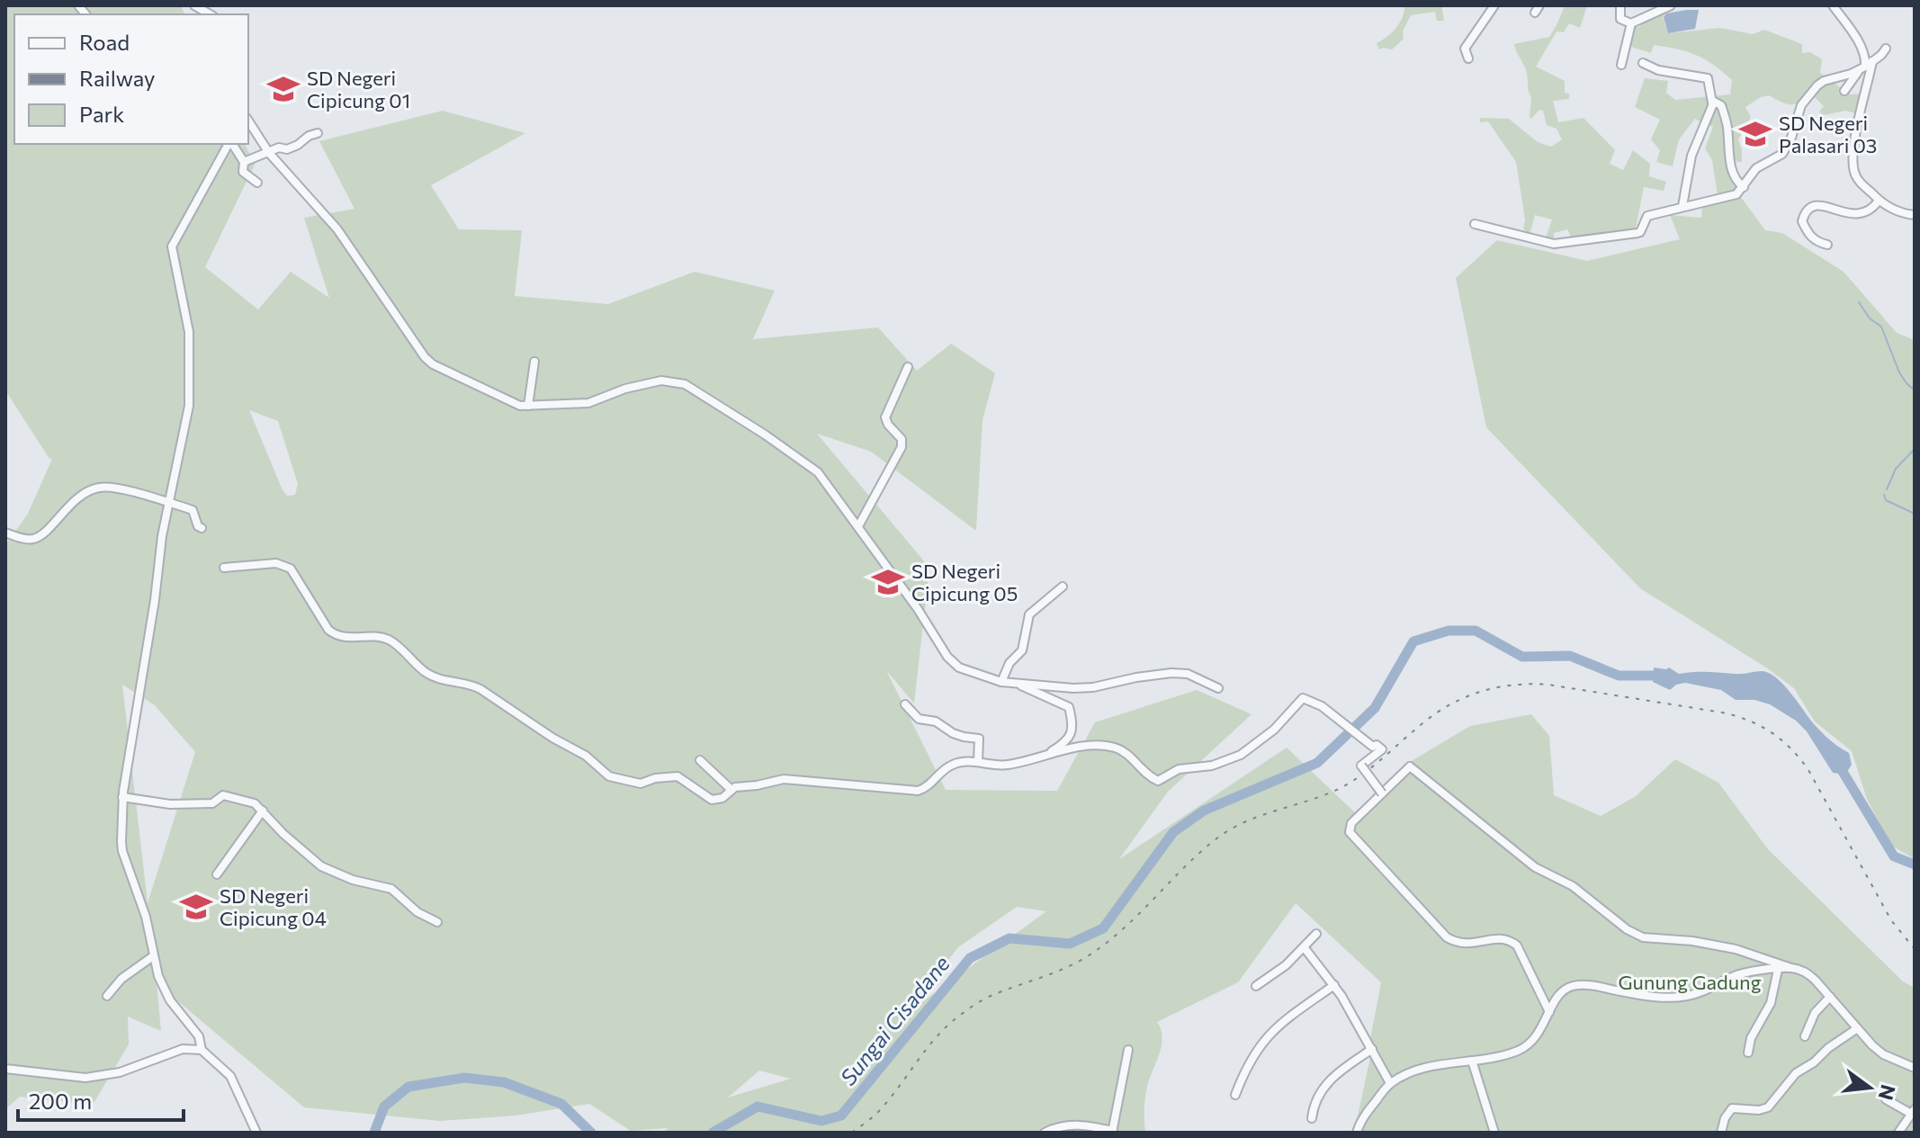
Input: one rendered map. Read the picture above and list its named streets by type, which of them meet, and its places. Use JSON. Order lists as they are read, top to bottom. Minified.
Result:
{"water":["Sungai Cisadane"],"parks":["Gunung Gadung"],"places":{"school or university":["SD Negeri Cipicung 01","SD Negeri Palasari 03","SD Negeri Cipicung 05","SD Negeri Cipicung 04"]},"legend":["Road","Railway","Park"],"scale_bar":"200 m","north":"right"}
